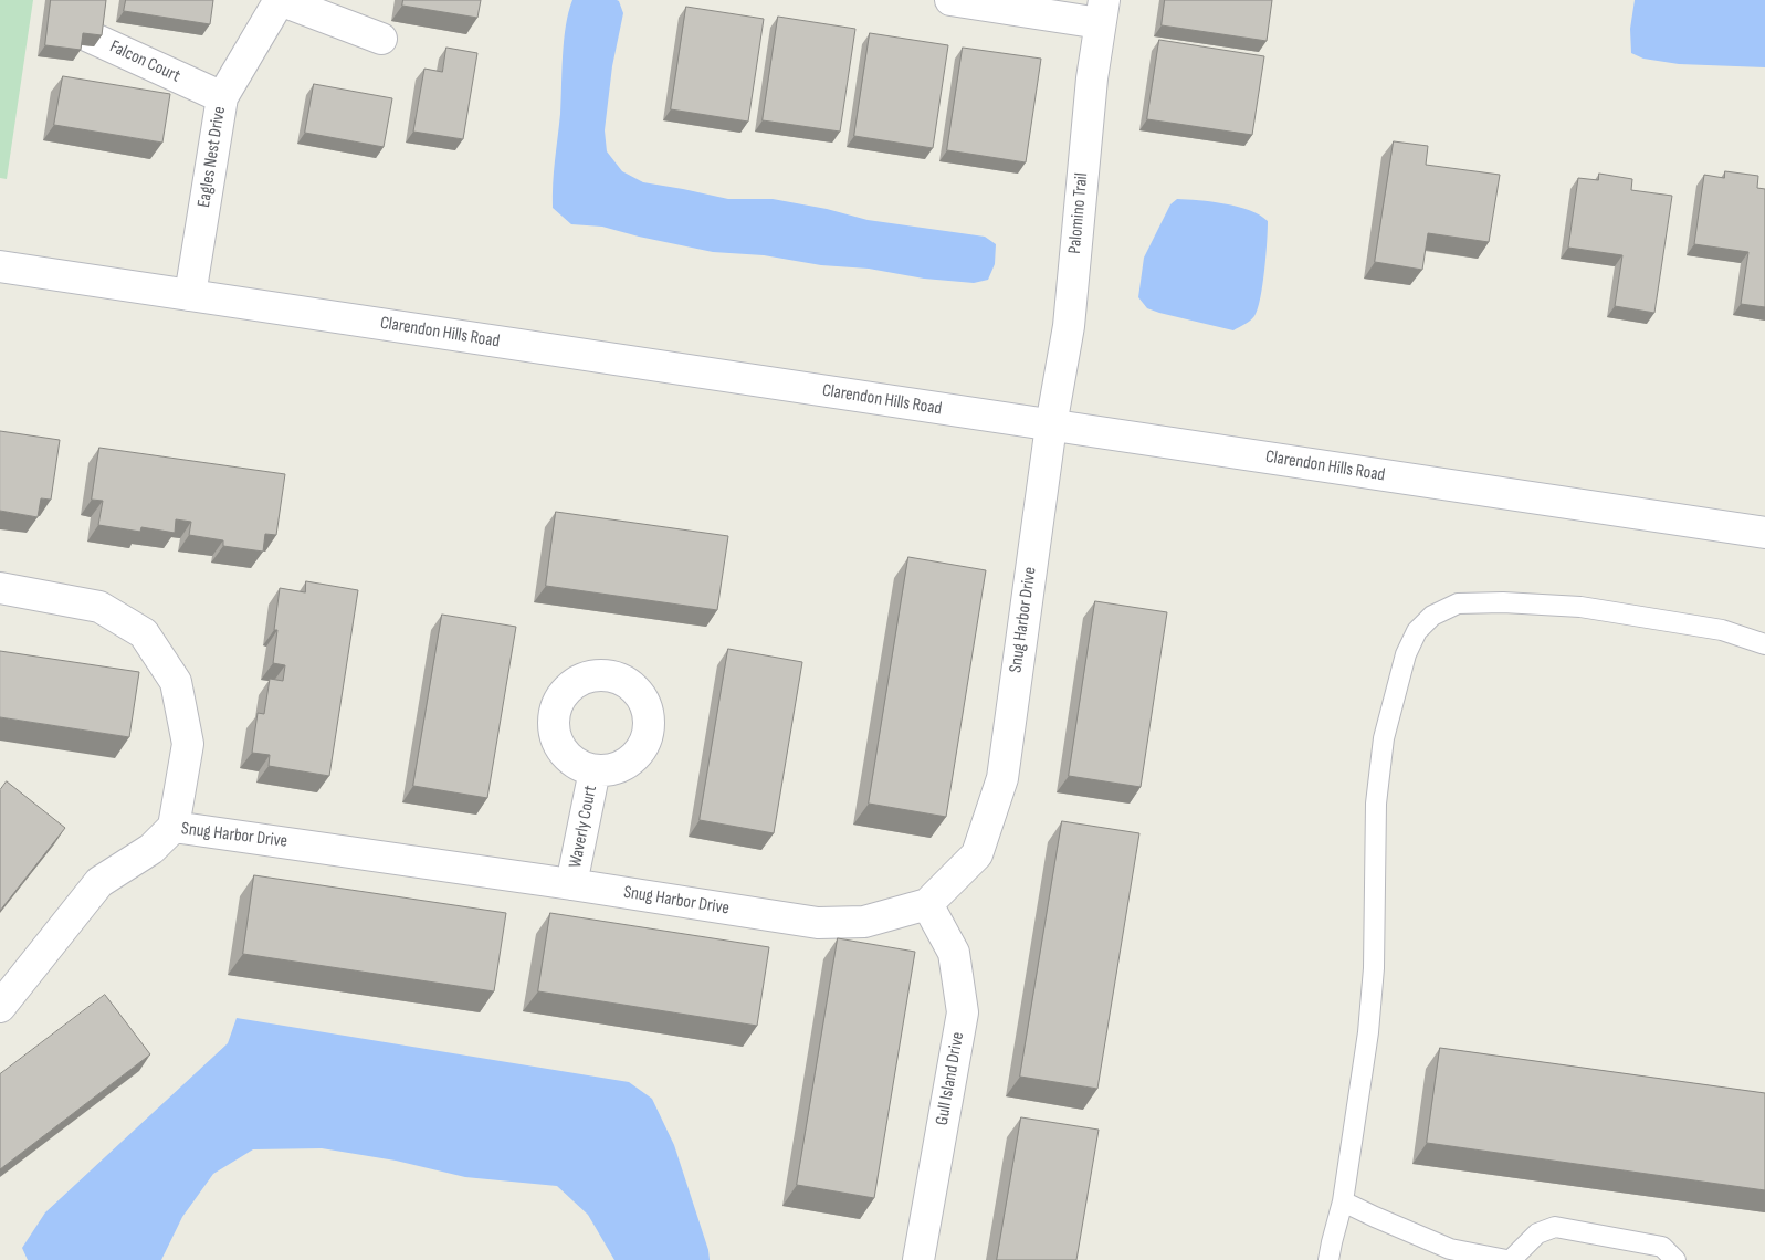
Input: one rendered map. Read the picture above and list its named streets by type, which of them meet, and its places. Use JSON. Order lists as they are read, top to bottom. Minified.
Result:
{"streets":{"street":["Falcon Court","Eagles Nest Drive","Palomino Trail","Clarendon Hills Road","Snug Harbor Drive","Waverly Court","Gull Island Drive"]},"crossings":[["Falcon Court","Eagles Nest Drive"],["Eagles Nest Drive","Clarendon Hills Road"],["Palomino Trail","Clarendon Hills Road"],["Palomino Trail","Snug Harbor Drive"],["Clarendon Hills Road","Snug Harbor Drive"],["Snug Harbor Drive","Waverly Court"],["Snug Harbor Drive","Gull Island Drive"]]}
